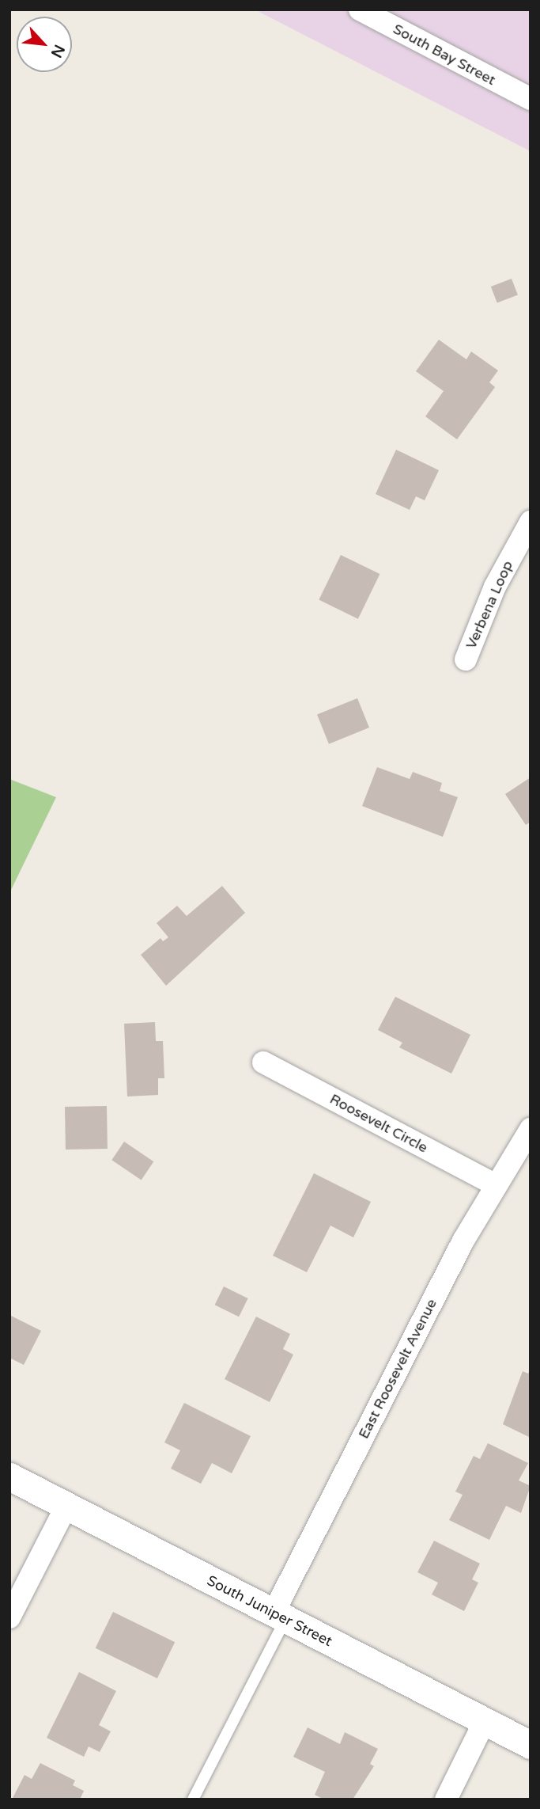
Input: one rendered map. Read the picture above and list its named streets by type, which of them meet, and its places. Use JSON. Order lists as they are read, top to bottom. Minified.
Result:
{"streets":{"street":["South Bay Street","Verbena Loop","Roosevelt Circle","East Roosevelt Avenue","South Juniper Street"]},"crossings":[["Roosevelt Circle","East Roosevelt Avenue"],["East Roosevelt Avenue","South Juniper Street"]],"north":"bottom right"}
